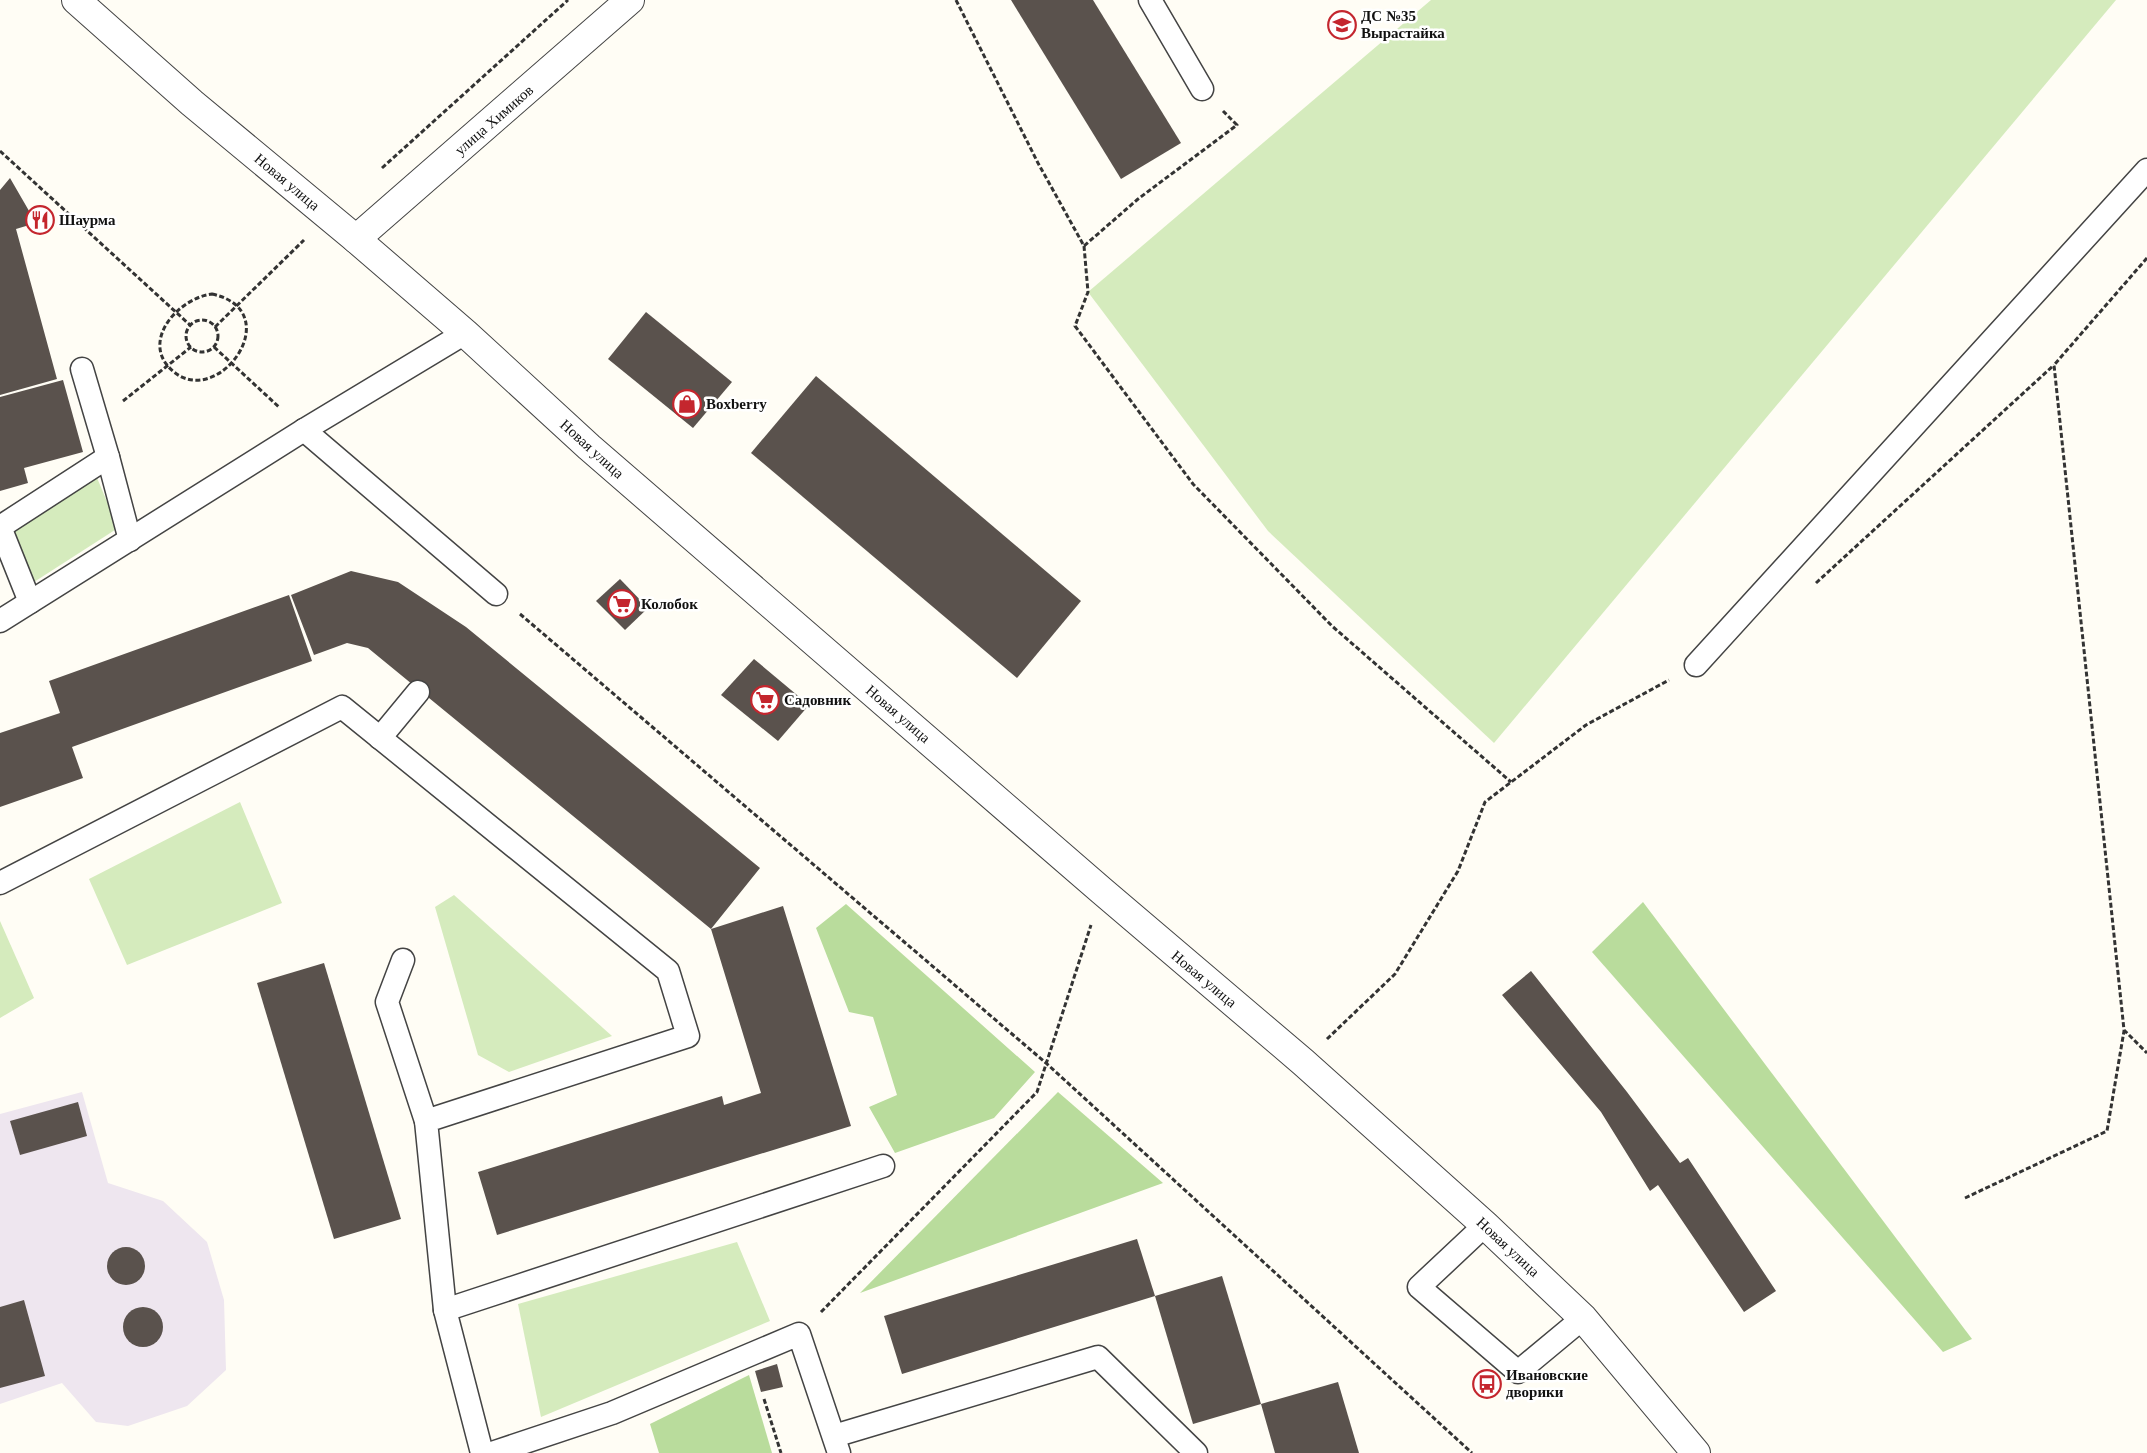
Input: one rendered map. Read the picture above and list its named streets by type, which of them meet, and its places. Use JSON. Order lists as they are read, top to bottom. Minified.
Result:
{"streets":{"street":["улица Химиков","Новая улица"]},"crossings":[["улица Химиков","Новая улица"]],"places":{"school or university":["ДС №35 Вырастайка"],"restaurant":["Шаурма"],"shop":["Boxberry"],"supermarket":["Колобок","Садовник"],"bus stop":["Ивановские дворики"]}}
